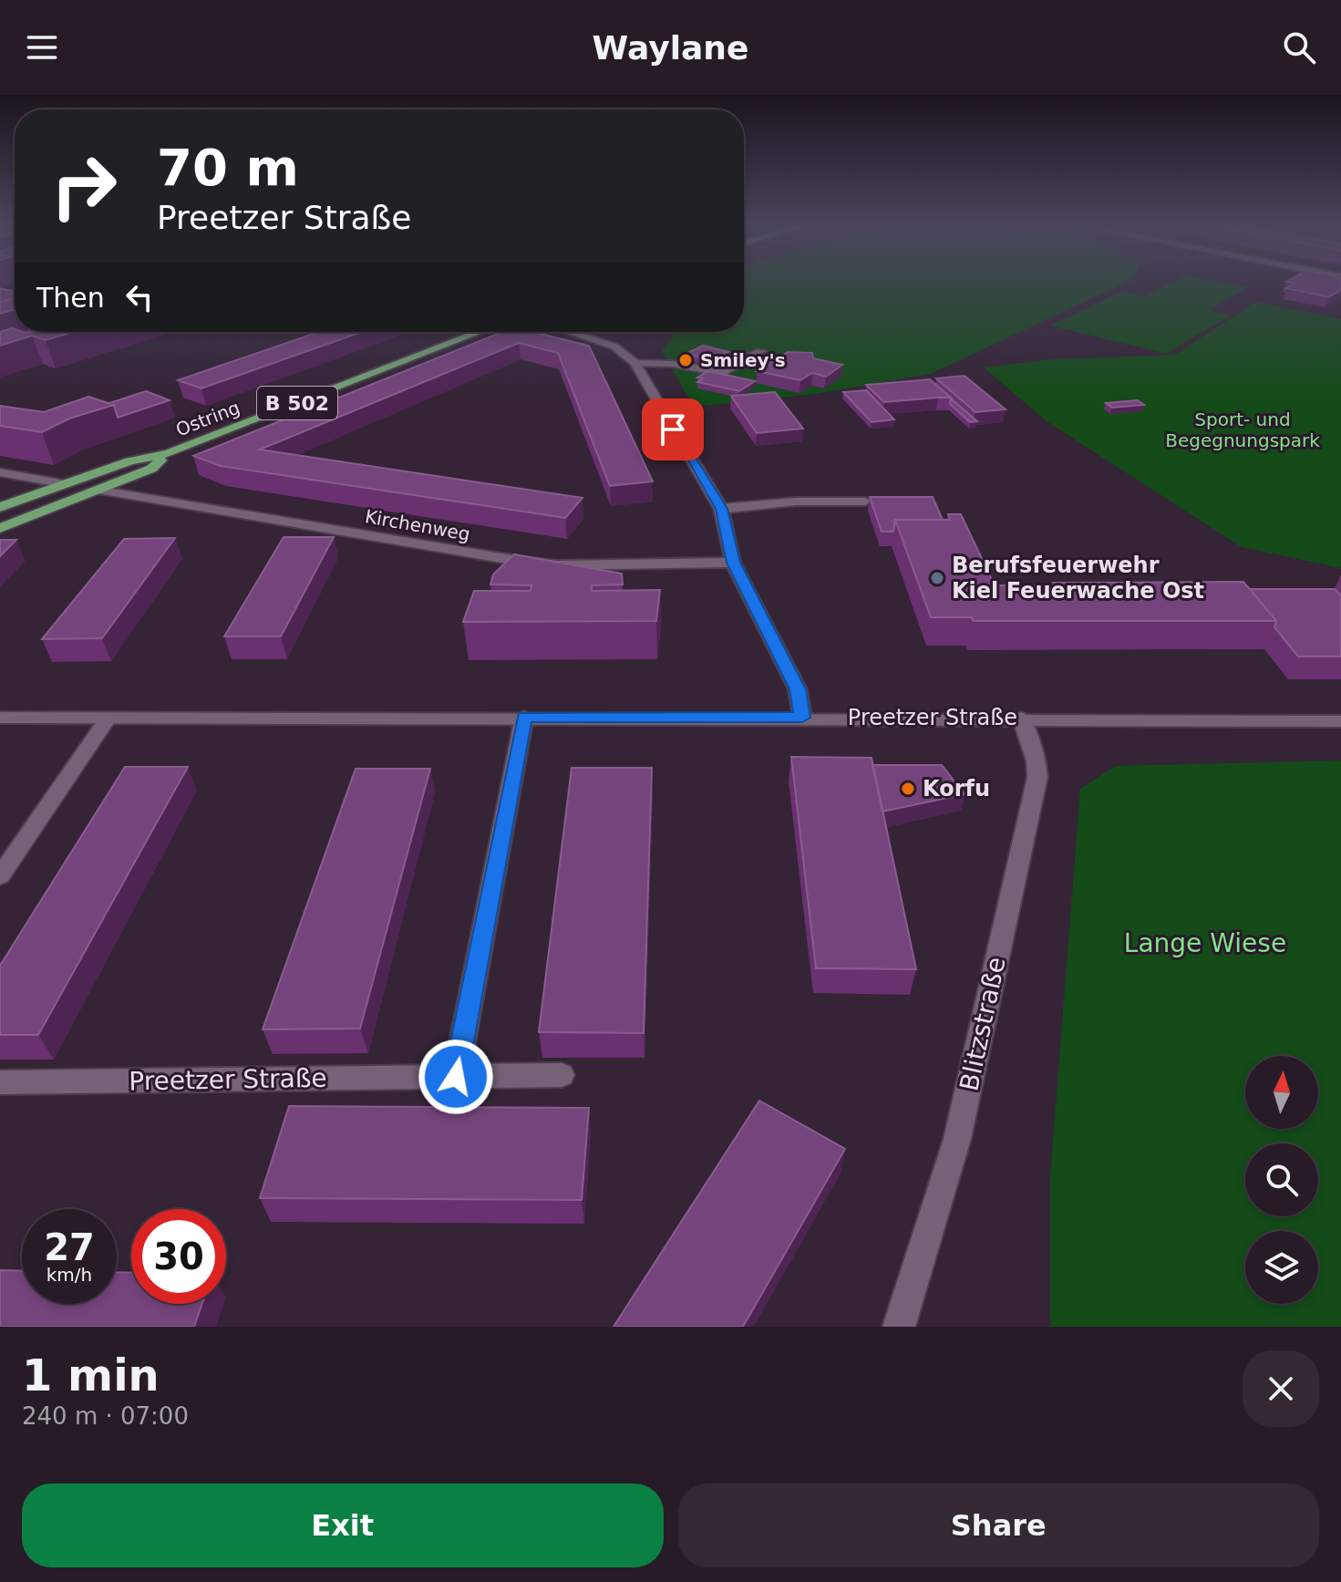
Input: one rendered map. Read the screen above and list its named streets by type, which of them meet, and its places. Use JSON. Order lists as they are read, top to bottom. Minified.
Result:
{"streets":{"main road":["B 502","Ostring"],"street":["Kirchenweg","Preetzer Straße","Blitzstraße"]},"crossings":[["Ostring","Kirchenweg"],["Preetzer Straße","Blitzstraße"]],"parks":["Sport- und Begegnungspark","Lange Wiese"],"places":["Smiley's","Berufsfeuerwehr Kiel Feuerwache Ost","Korfu"],"north":"top","page":{"header":"Waylane","turn":["70 m","Preetzer Straße"],"then":"Then","speed":"27 km/h","limit":"30","heading":["1 min","240 m · 07:00"],"buttons":["Exit","Share"]}}
